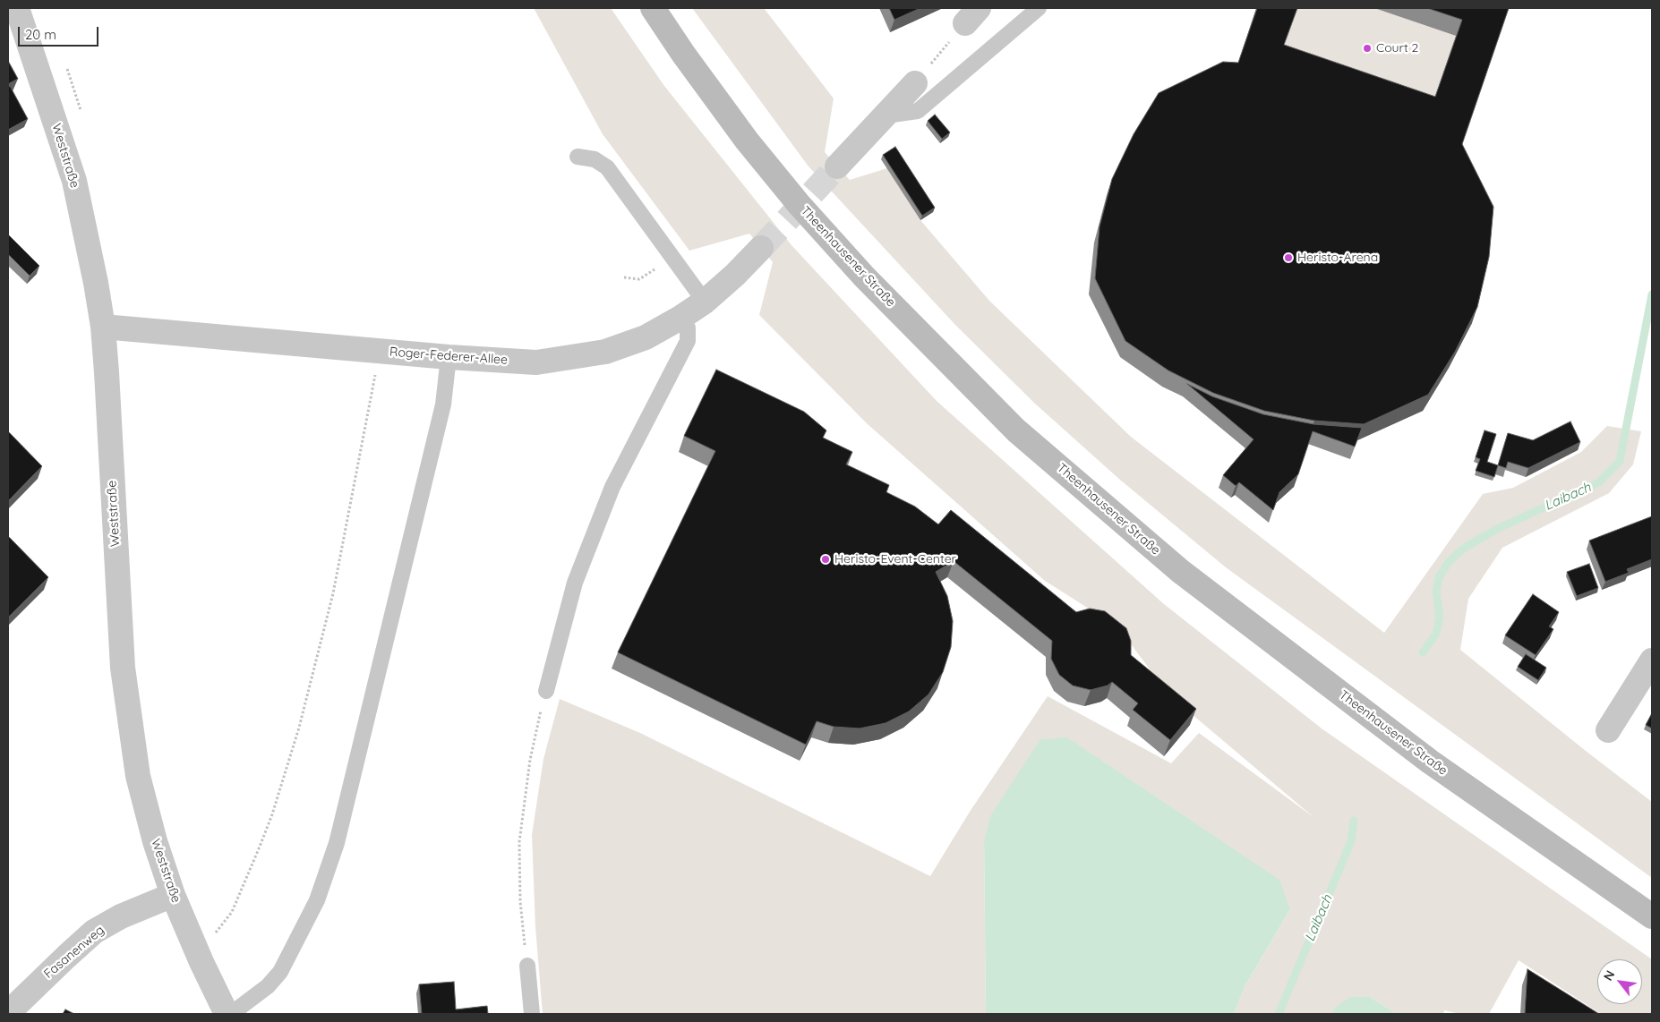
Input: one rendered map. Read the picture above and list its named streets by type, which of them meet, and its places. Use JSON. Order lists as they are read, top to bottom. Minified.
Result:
{"streets":{"main road":["Theenhausener Straße"],"street":["Weststraße","Roger-Federer-Allee","Fasanenweg"]},"crossings":[["Weststraße","Roger-Federer-Allee"],["Weststraße","Fasanenweg"]],"water":["Laibach"],"places":["Court 2","Heristo-Arena","Heristo-Event-Center"],"scale_bar":"20 m","north":"top left"}
